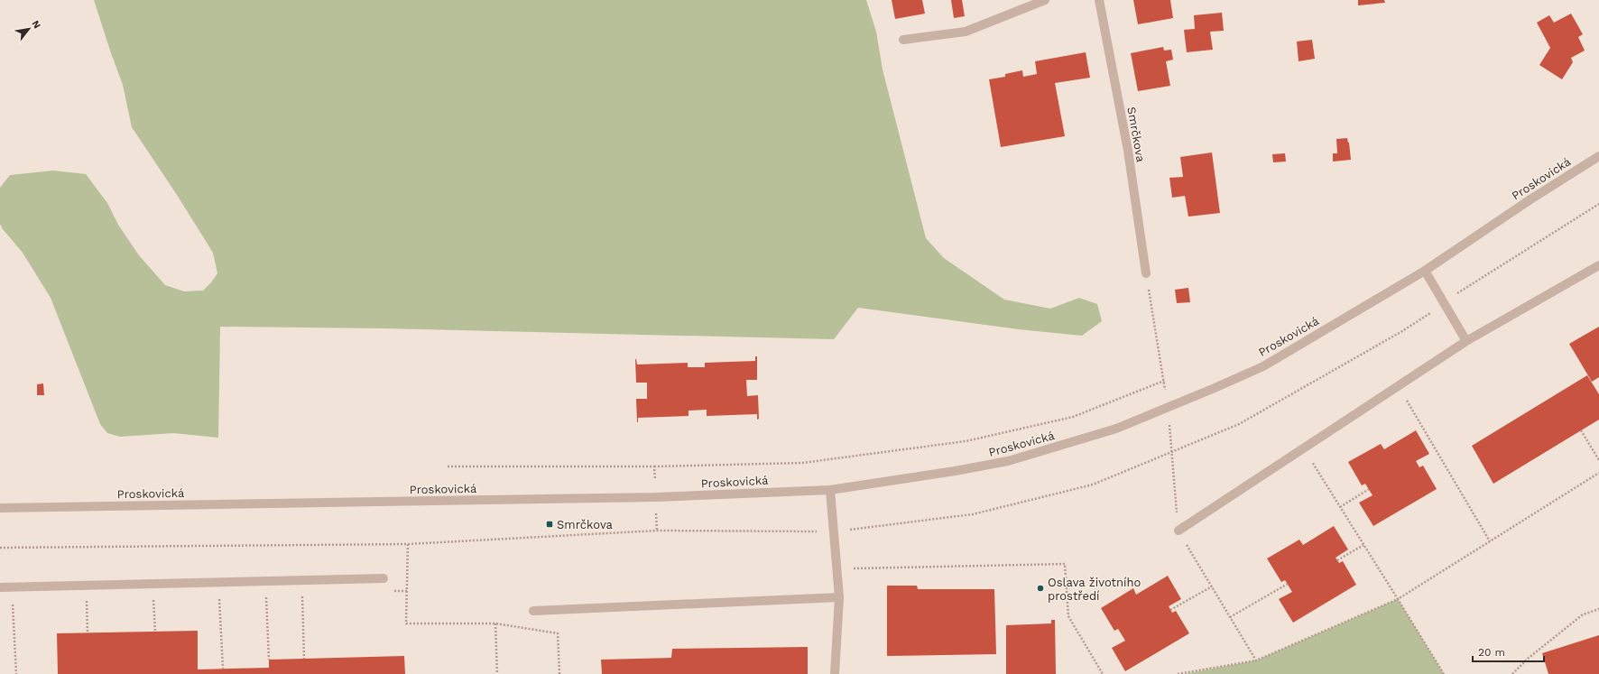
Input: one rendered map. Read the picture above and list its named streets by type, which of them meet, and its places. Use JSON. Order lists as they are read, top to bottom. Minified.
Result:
{"streets":{"street":["Smrčkova","Proskovická"]},"places":{"transit":["Smrčkova"],"other":["Oslava životního prostředí"]},"scale_bar":"20 m","north":"top right"}
